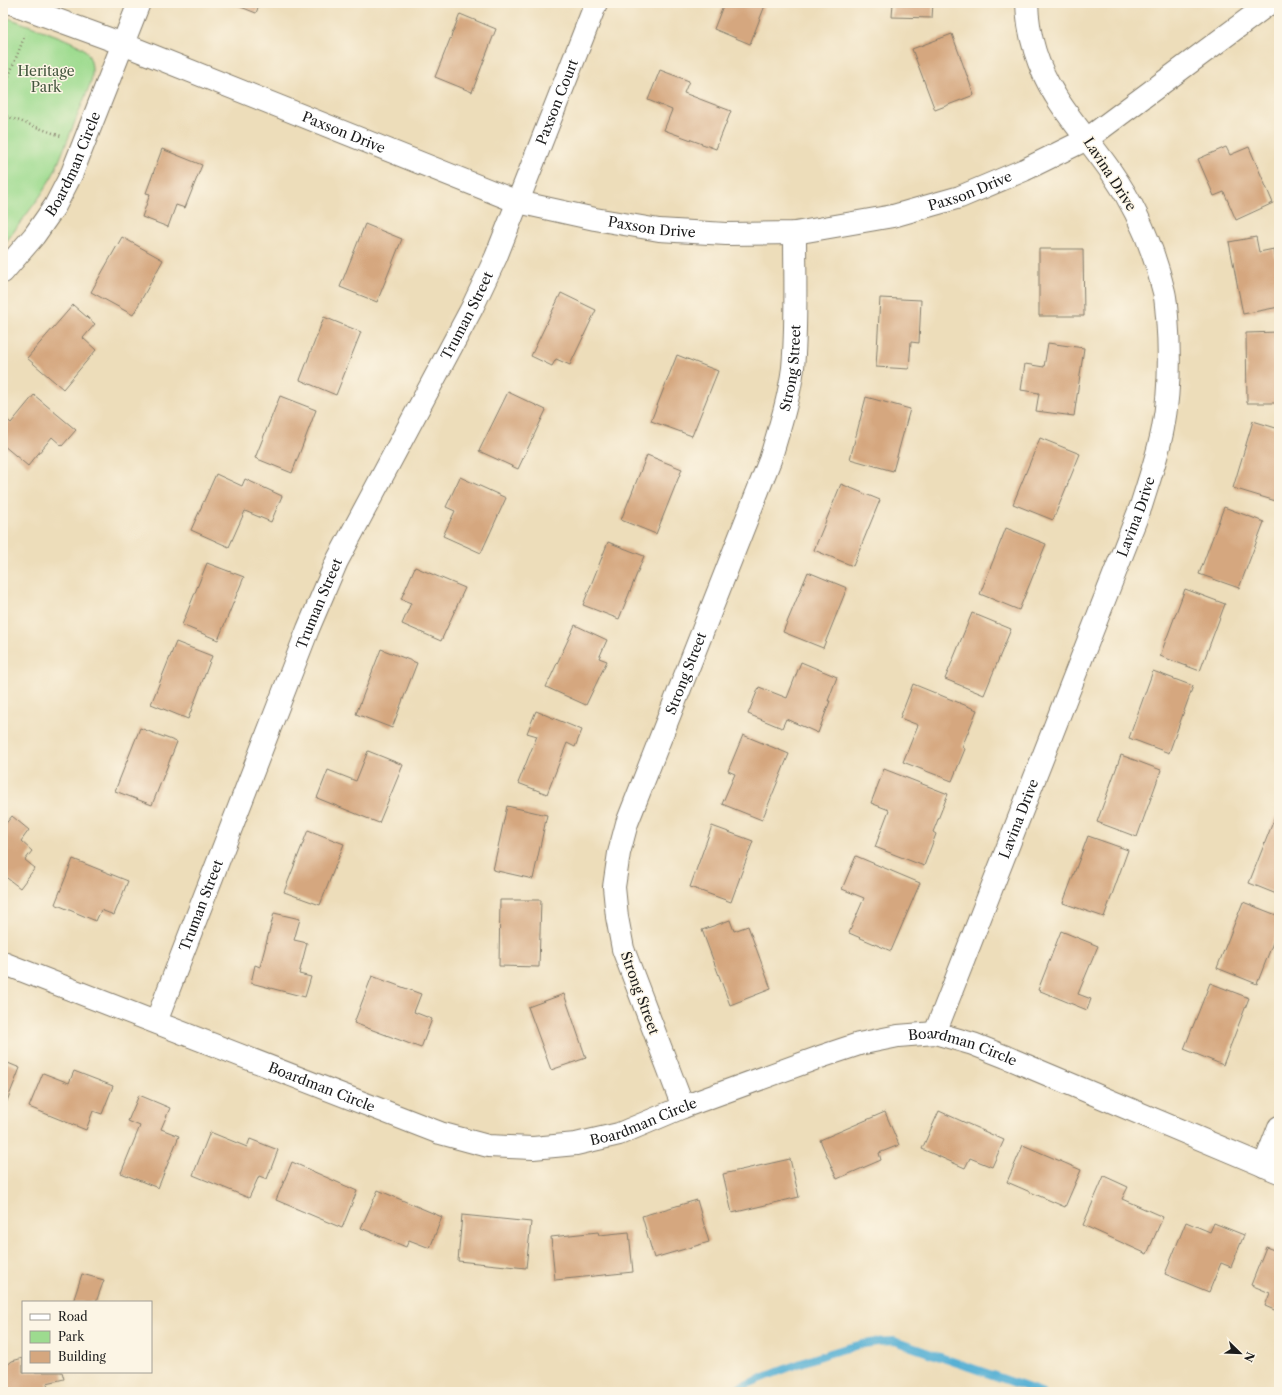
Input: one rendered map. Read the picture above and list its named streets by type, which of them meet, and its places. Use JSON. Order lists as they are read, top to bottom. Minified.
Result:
{"streets":{"street":["Paxson Court","Paxson Drive","Boardman Circle","Lavina Drive","Truman Street","Strong Street"]},"crossings":[["Paxson Court","Paxson Drive"],["Paxson Court","Truman Street"],["Paxson Drive","Boardman Circle"],["Paxson Drive","Lavina Drive"],["Paxson Drive","Truman Street"],["Paxson Drive","Strong Street"],["Boardman Circle","Lavina Drive"],["Boardman Circle","Truman Street"],["Boardman Circle","Strong Street"]],"parks":["Heritage Park"],"legend":["Road","Park","Building"],"north":"bottom right"}
